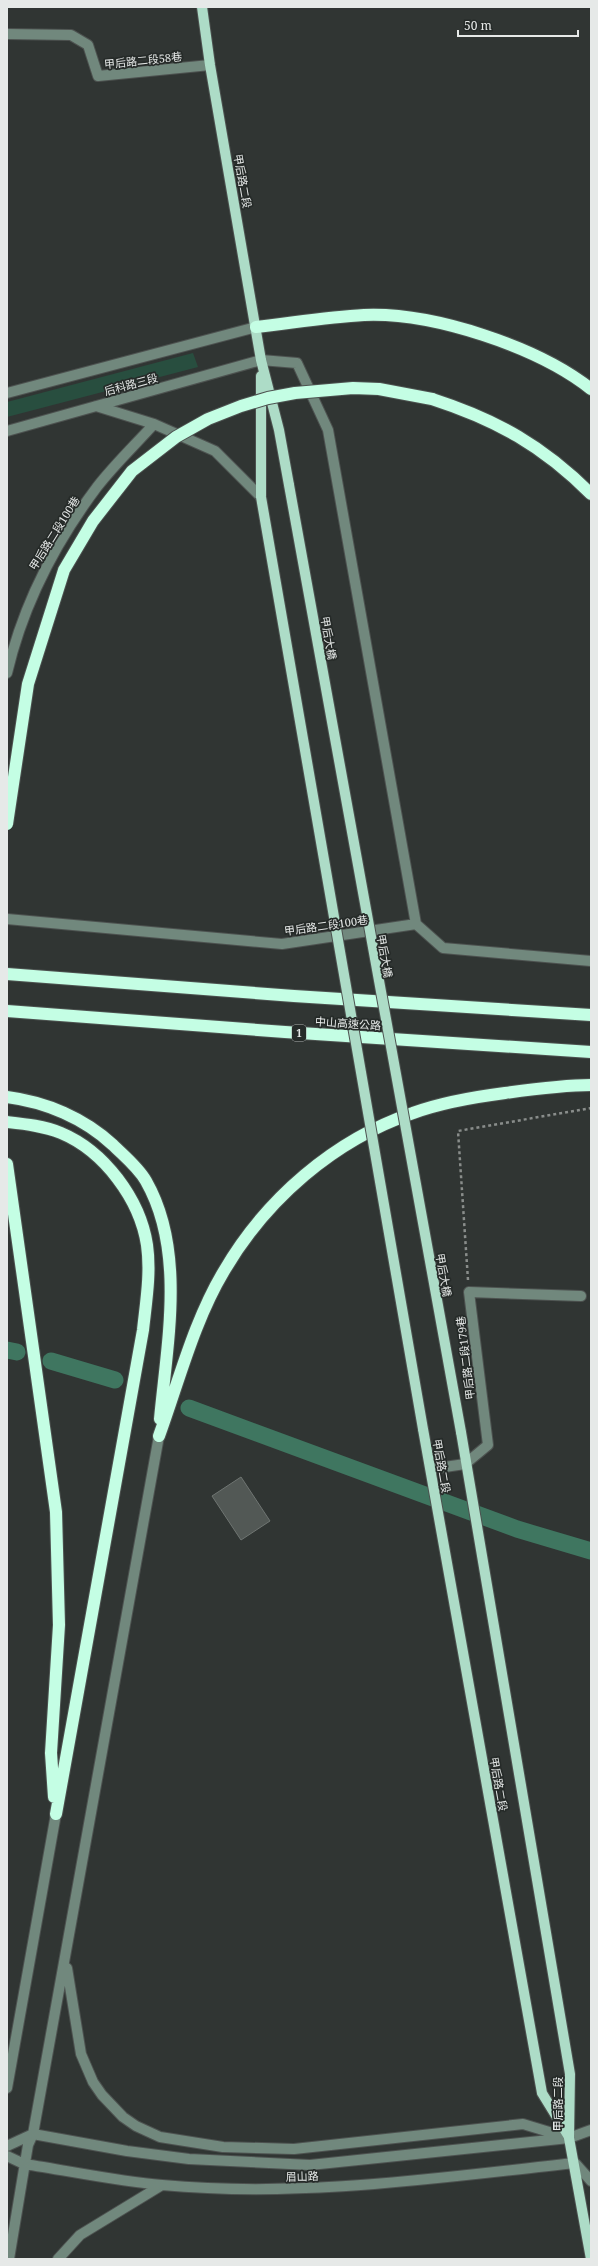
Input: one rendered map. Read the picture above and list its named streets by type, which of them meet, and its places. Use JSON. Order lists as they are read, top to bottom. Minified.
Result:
{"streets":{"highway":["中山高速公路","1"],"main road":["甲后路二段","甲后大橋"],"street":["甲后路二段58巷","后科路三段","甲后路二段100巷","甲后路二段179巷","眉山路"]},"crossings":[["甲后路二段58巷","甲后路二段"],["甲后路二段","后科路三段"],["甲后路二段","甲后大橋"],["甲后路二段","甲后路二段179巷"],["甲后路二段","眉山路"]],"scale_bar":"50 m"}
